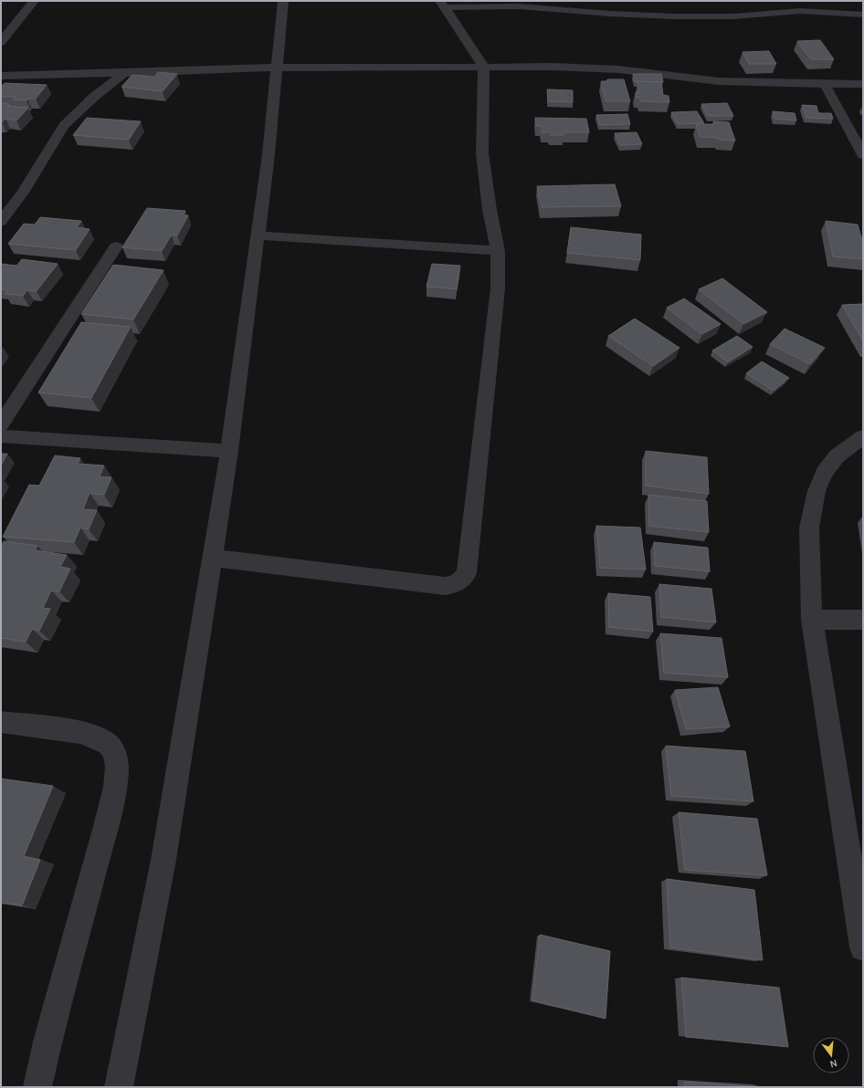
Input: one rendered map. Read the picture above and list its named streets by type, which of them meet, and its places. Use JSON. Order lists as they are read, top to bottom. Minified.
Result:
{"north":"bottom"}
